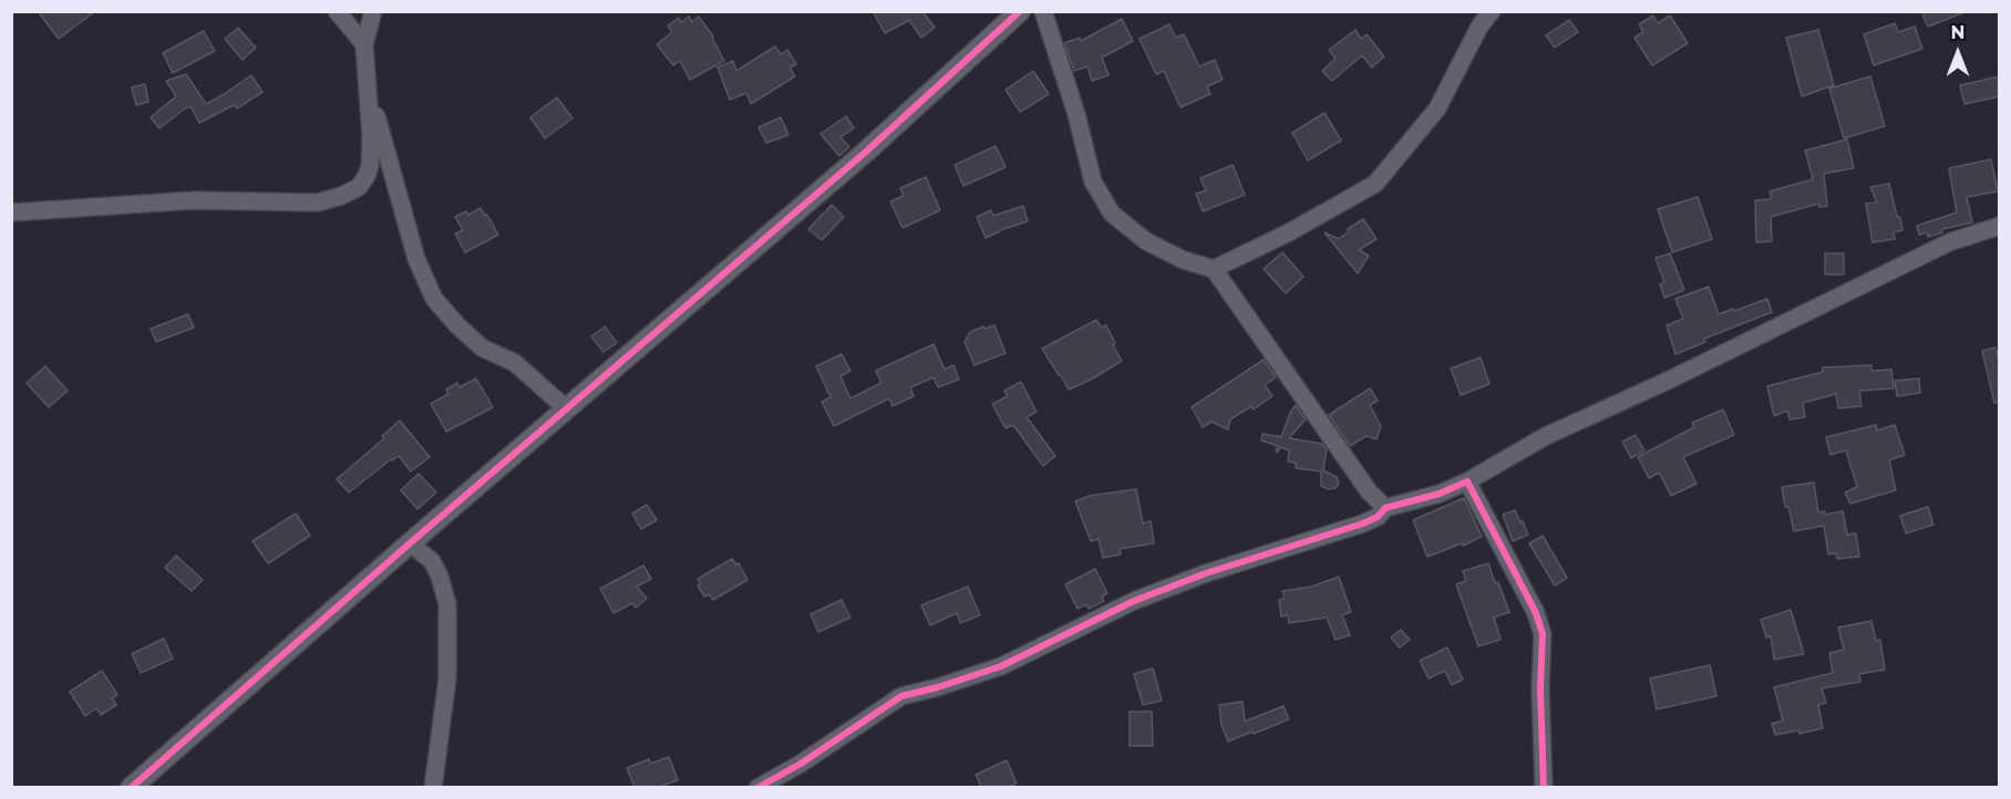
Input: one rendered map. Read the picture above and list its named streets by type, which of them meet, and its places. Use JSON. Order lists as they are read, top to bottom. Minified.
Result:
{"north":"top"}
